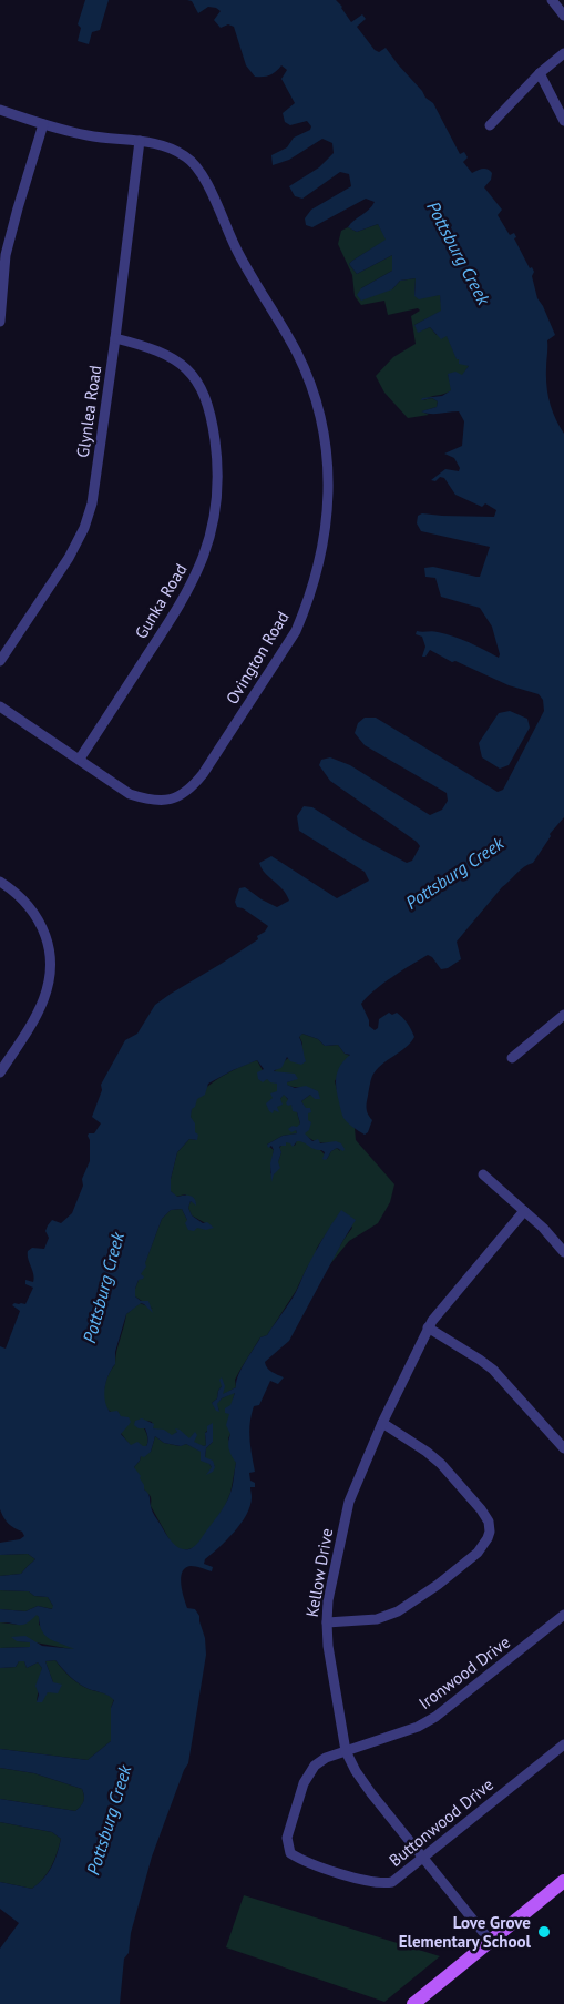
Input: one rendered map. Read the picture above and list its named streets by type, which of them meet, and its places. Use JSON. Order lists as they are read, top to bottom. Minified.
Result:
{"streets":{"street":["Glynlea Road","Gunka Road","Ovington Road","Kellow Drive","Ironwood Drive","Buttonwood Drive"]},"crossings":[["Glynlea Road","Gunka Road"],["Glynlea Road","Ovington Road"],["Gunka Road","Ovington Road"],["Kellow Drive","Ironwood Drive"],["Kellow Drive","Buttonwood Drive"],["Ironwood Drive","Buttonwood Drive"]],"water":["Pottsburg Creek"],"places":["Love Grove Elementary School"]}
